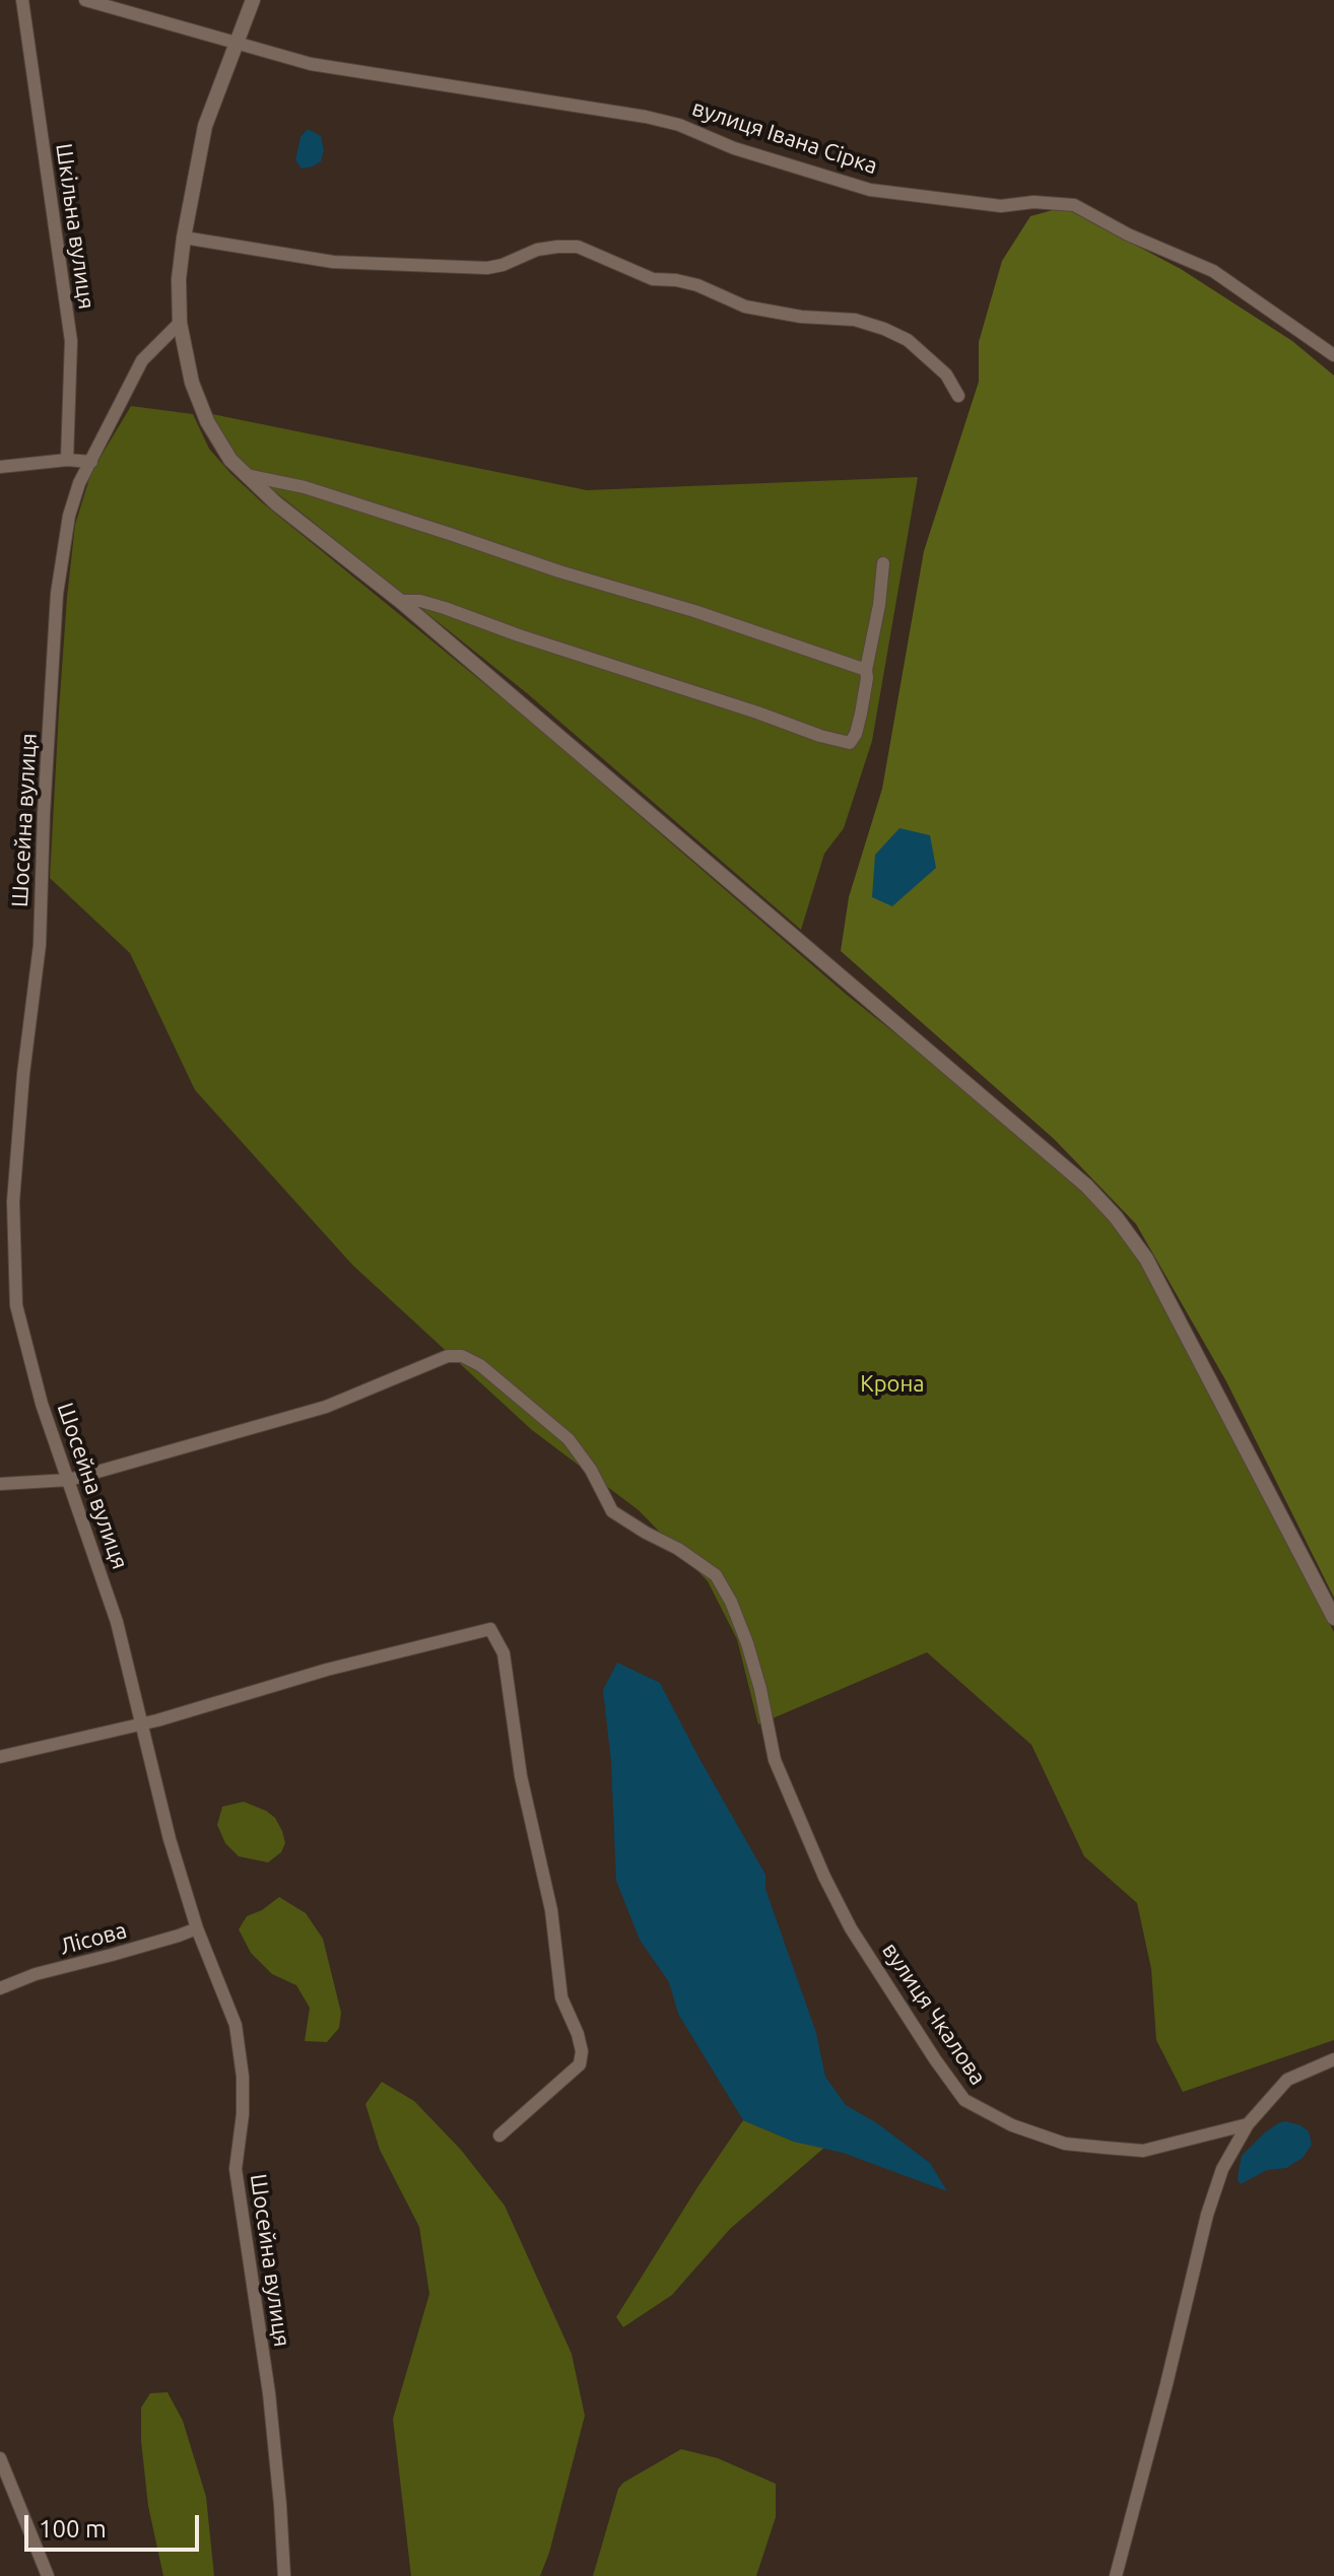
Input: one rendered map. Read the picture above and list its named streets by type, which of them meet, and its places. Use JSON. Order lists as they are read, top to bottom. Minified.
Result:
{"streets":{"street":["вулиця Івана Сірка","Шкільна вулиця","Шосейна вулиця","Лісова","вулиця Чкалова"]},"crossings":[["Шосейна вулиця","Лісова"],["Шосейна вулиця","вулиця Чкалова"]],"parks":["Крона"],"scale_bar":"100 m"}
